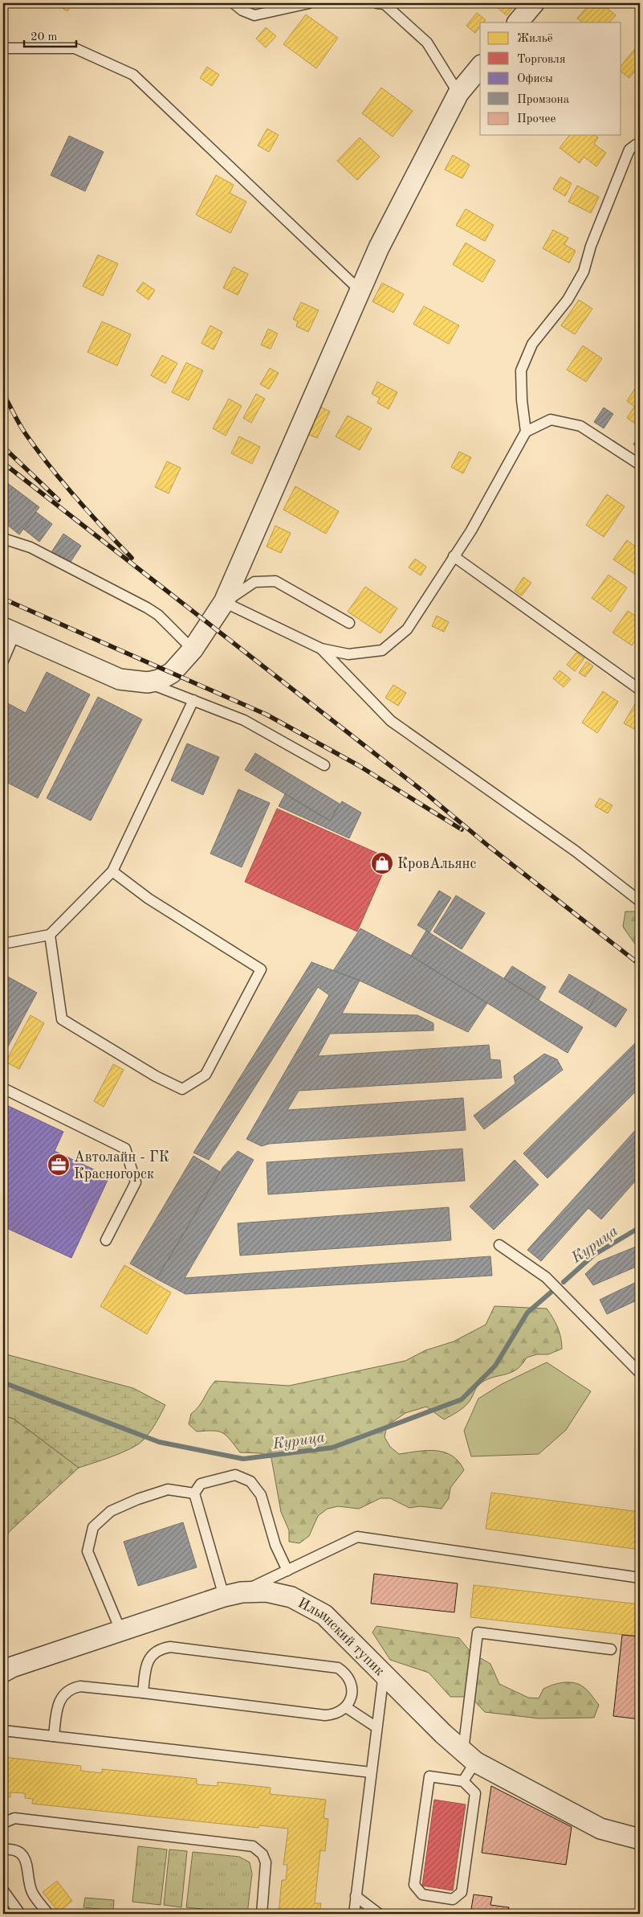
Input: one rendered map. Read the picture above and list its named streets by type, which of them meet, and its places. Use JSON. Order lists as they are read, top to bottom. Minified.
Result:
{"streets":{"street":["Ильинский тупик"]},"water":["Курица"],"places":{"shop":["КровАльянс"],"office":["Автолайн - ГК Красногорск"]},"legend":["Жильё","Торговля","Офисы","Промзона","Прочее"],"scale_bar":"20 m"}
